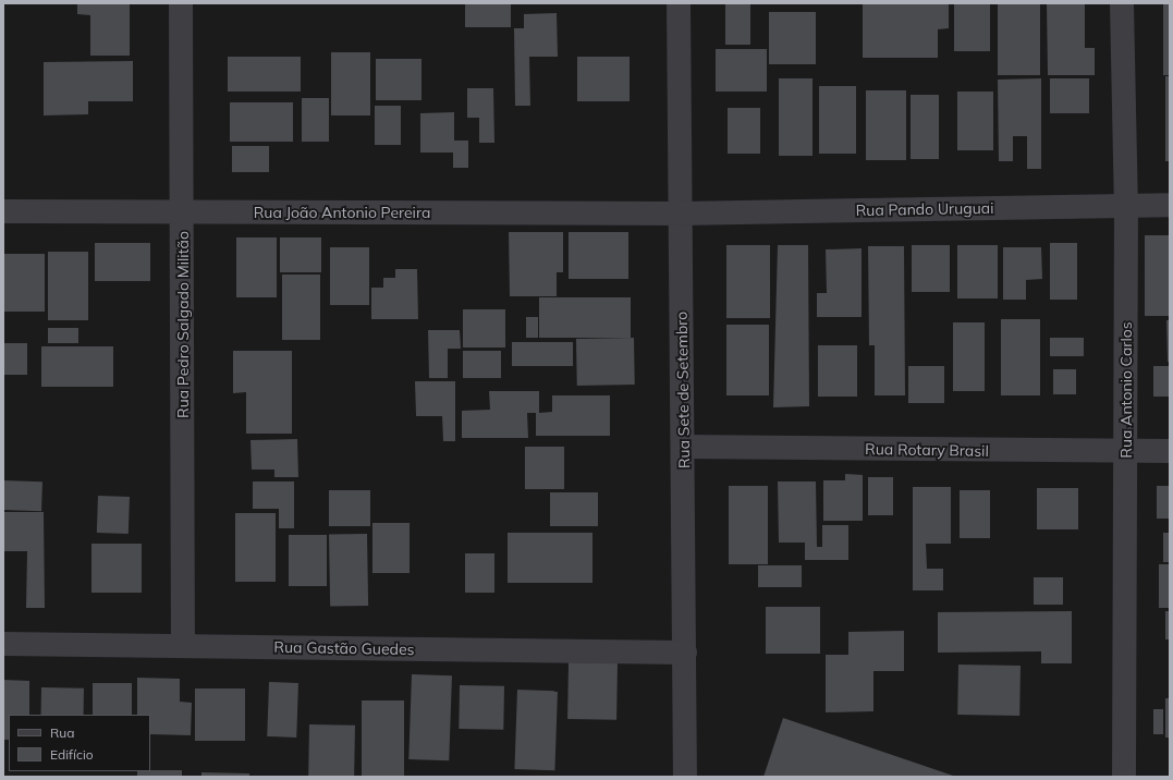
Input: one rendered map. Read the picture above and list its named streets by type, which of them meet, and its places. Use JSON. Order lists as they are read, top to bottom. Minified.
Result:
{"streets":{"street":["Rua Pando Uruguai","Rua João Antonio Pereira","Rua Pedro Salgado Militão","Rua Sete de Setembro","Rua Antonio Carlos","Rua Rotary Brasil","Rua Gastão Guedes"]},"crossings":[["Rua Pando Uruguai","Rua João Antonio Pereira"],["Rua Pando Uruguai","Rua Sete de Setembro"],["Rua Pando Uruguai","Rua Antonio Carlos"],["Rua João Antonio Pereira","Rua Pedro Salgado Militão"],["Rua João Antonio Pereira","Rua Sete de Setembro"],["Rua Pedro Salgado Militão","Rua Gastão Guedes"],["Rua Sete de Setembro","Rua Rotary Brasil"],["Rua Sete de Setembro","Rua Gastão Guedes"],["Rua Antonio Carlos","Rua Rotary Brasil"]],"legend":["Rua","Edifício"]}
